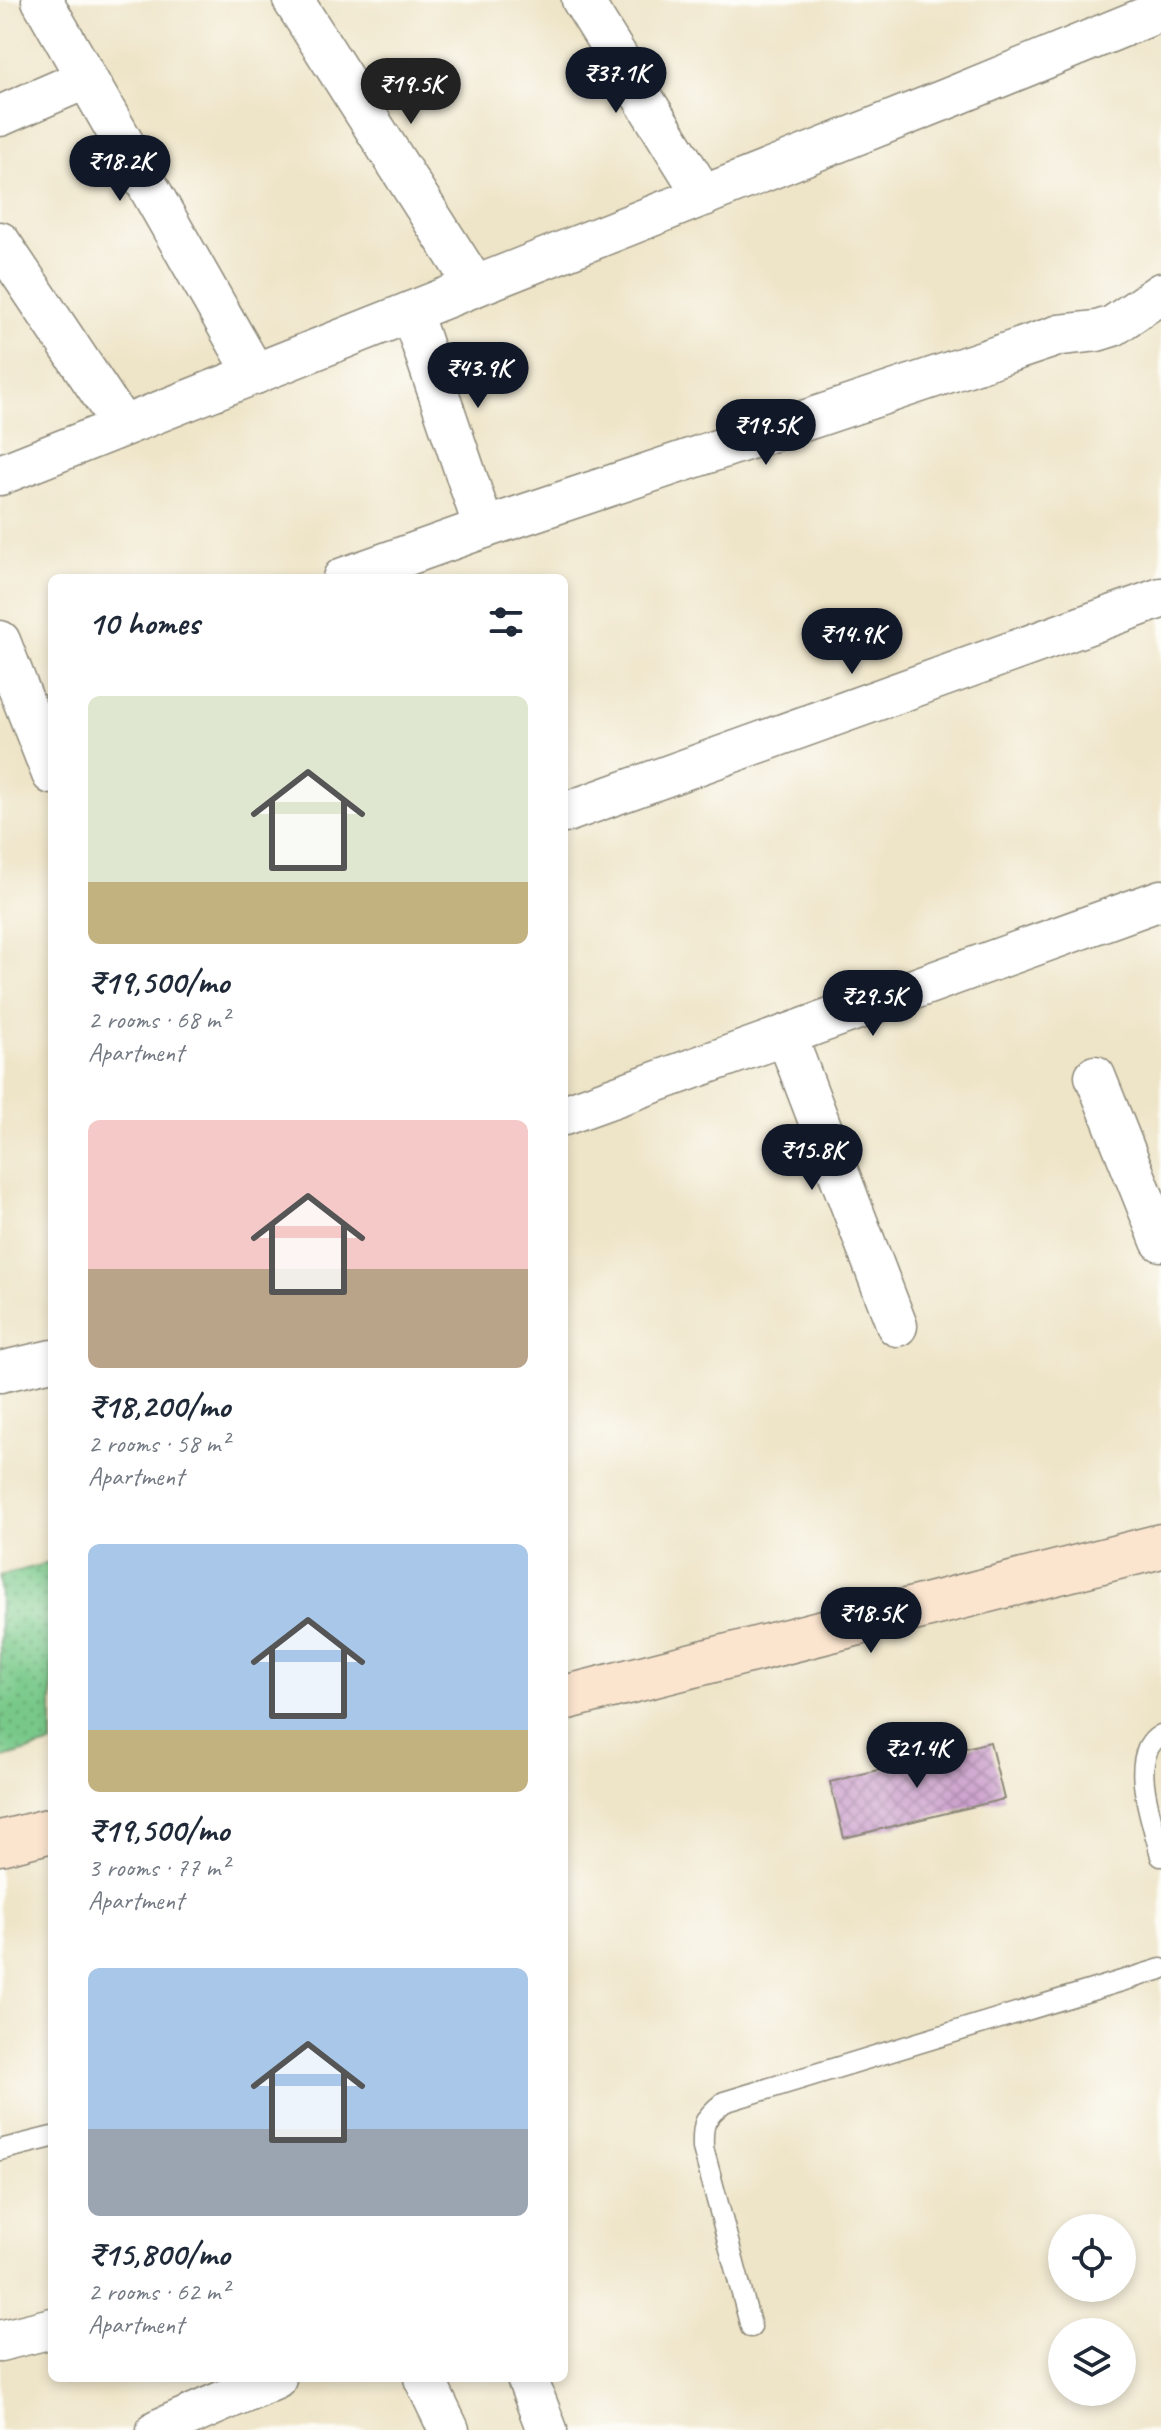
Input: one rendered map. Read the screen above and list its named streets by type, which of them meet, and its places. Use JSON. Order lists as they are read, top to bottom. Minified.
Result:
{"page":{"price":["₹37.1K","₹19.5K","₹18.2K","₹43.9K","₹19.5K","₹14.9K","₹29.5K","₹15.8K","₹18.5K","₹21.4K"],"heading":"10 homes","list":[{"name":"₹19,500/mo","note":"2 rooms · 68 m² · Apartment"},{"name":"₹18,200/mo","note":"2 rooms · 58 m² · Apartment"},{"name":"₹19,500/mo","note":"3 rooms · 77 m² · Apartment"},{"name":"₹15,800/mo","note":"2 rooms · 62 m² · Apartment"}]}}
